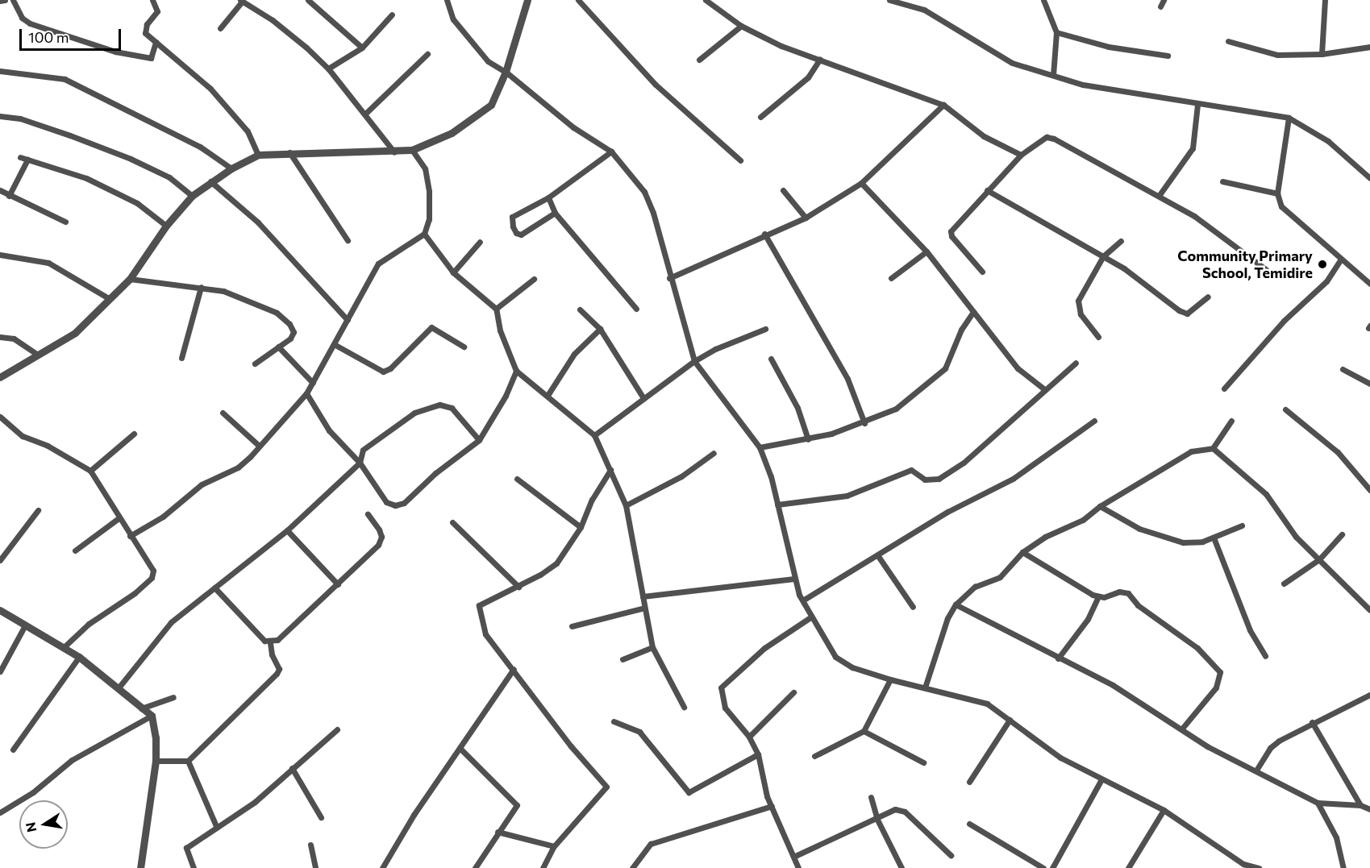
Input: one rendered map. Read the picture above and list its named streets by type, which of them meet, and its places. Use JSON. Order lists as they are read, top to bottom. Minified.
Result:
{"places":["Community Primary School, Temidire"],"scale_bar":"100 m","north":"left"}
